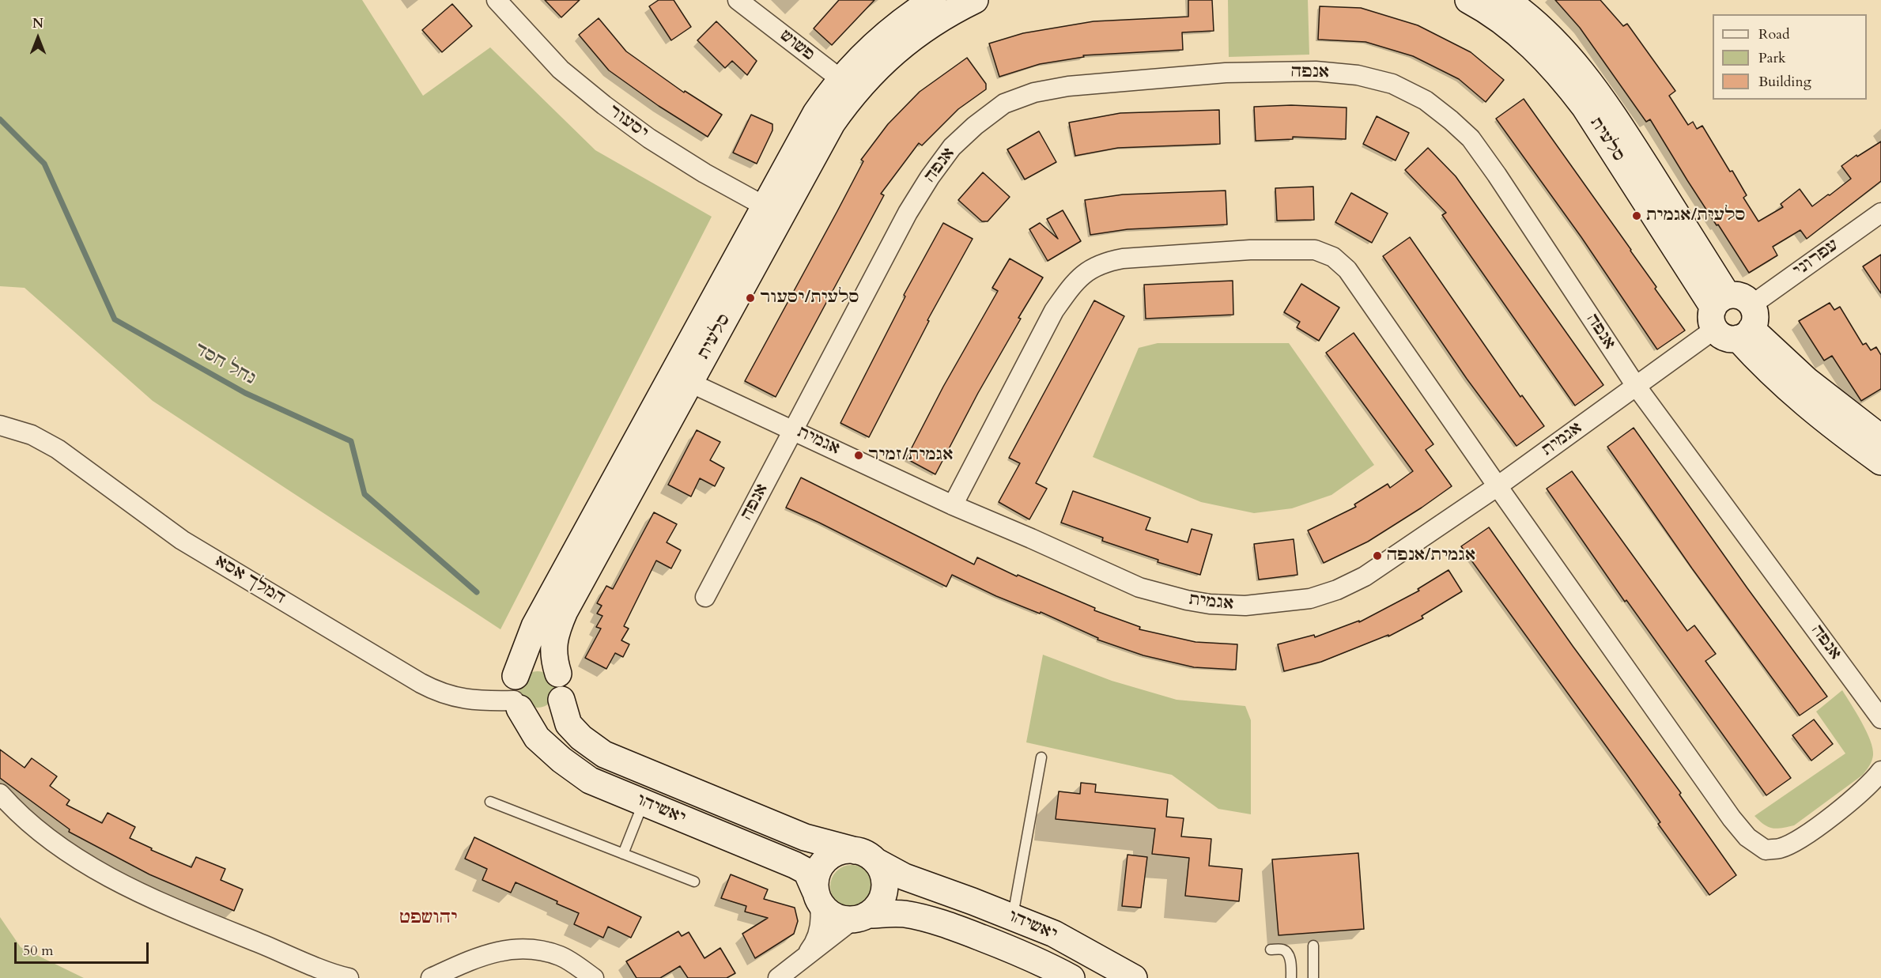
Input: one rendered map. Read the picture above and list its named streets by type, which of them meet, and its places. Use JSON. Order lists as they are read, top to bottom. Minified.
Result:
{"streets":{"street":["פשוש","אנפה","יסעור","סלעית","עפרוני","אגמית","המלך אסא","יאשיהו"]},"crossings":[["פשוש","סלעית"],["אנפה","אגמית"],["יסעור","סלעית"],["סלעית","עפרוני"],["סלעית","אגמית"],["סלעית","המלך אסא"],["סלעית","יאשיהו"],["עפרוני","אגמית"],["המלך אסא","יאשיהו"]],"districts":["יהושפט"],"water":["נחל חסד"],"places":["סלעית/אגמית","סלעית/יסעור","אגמית/זמיר","אגמית/אנפה"],"legend":["Road","Park","Building"],"scale_bar":"50 m","north":"top"}
